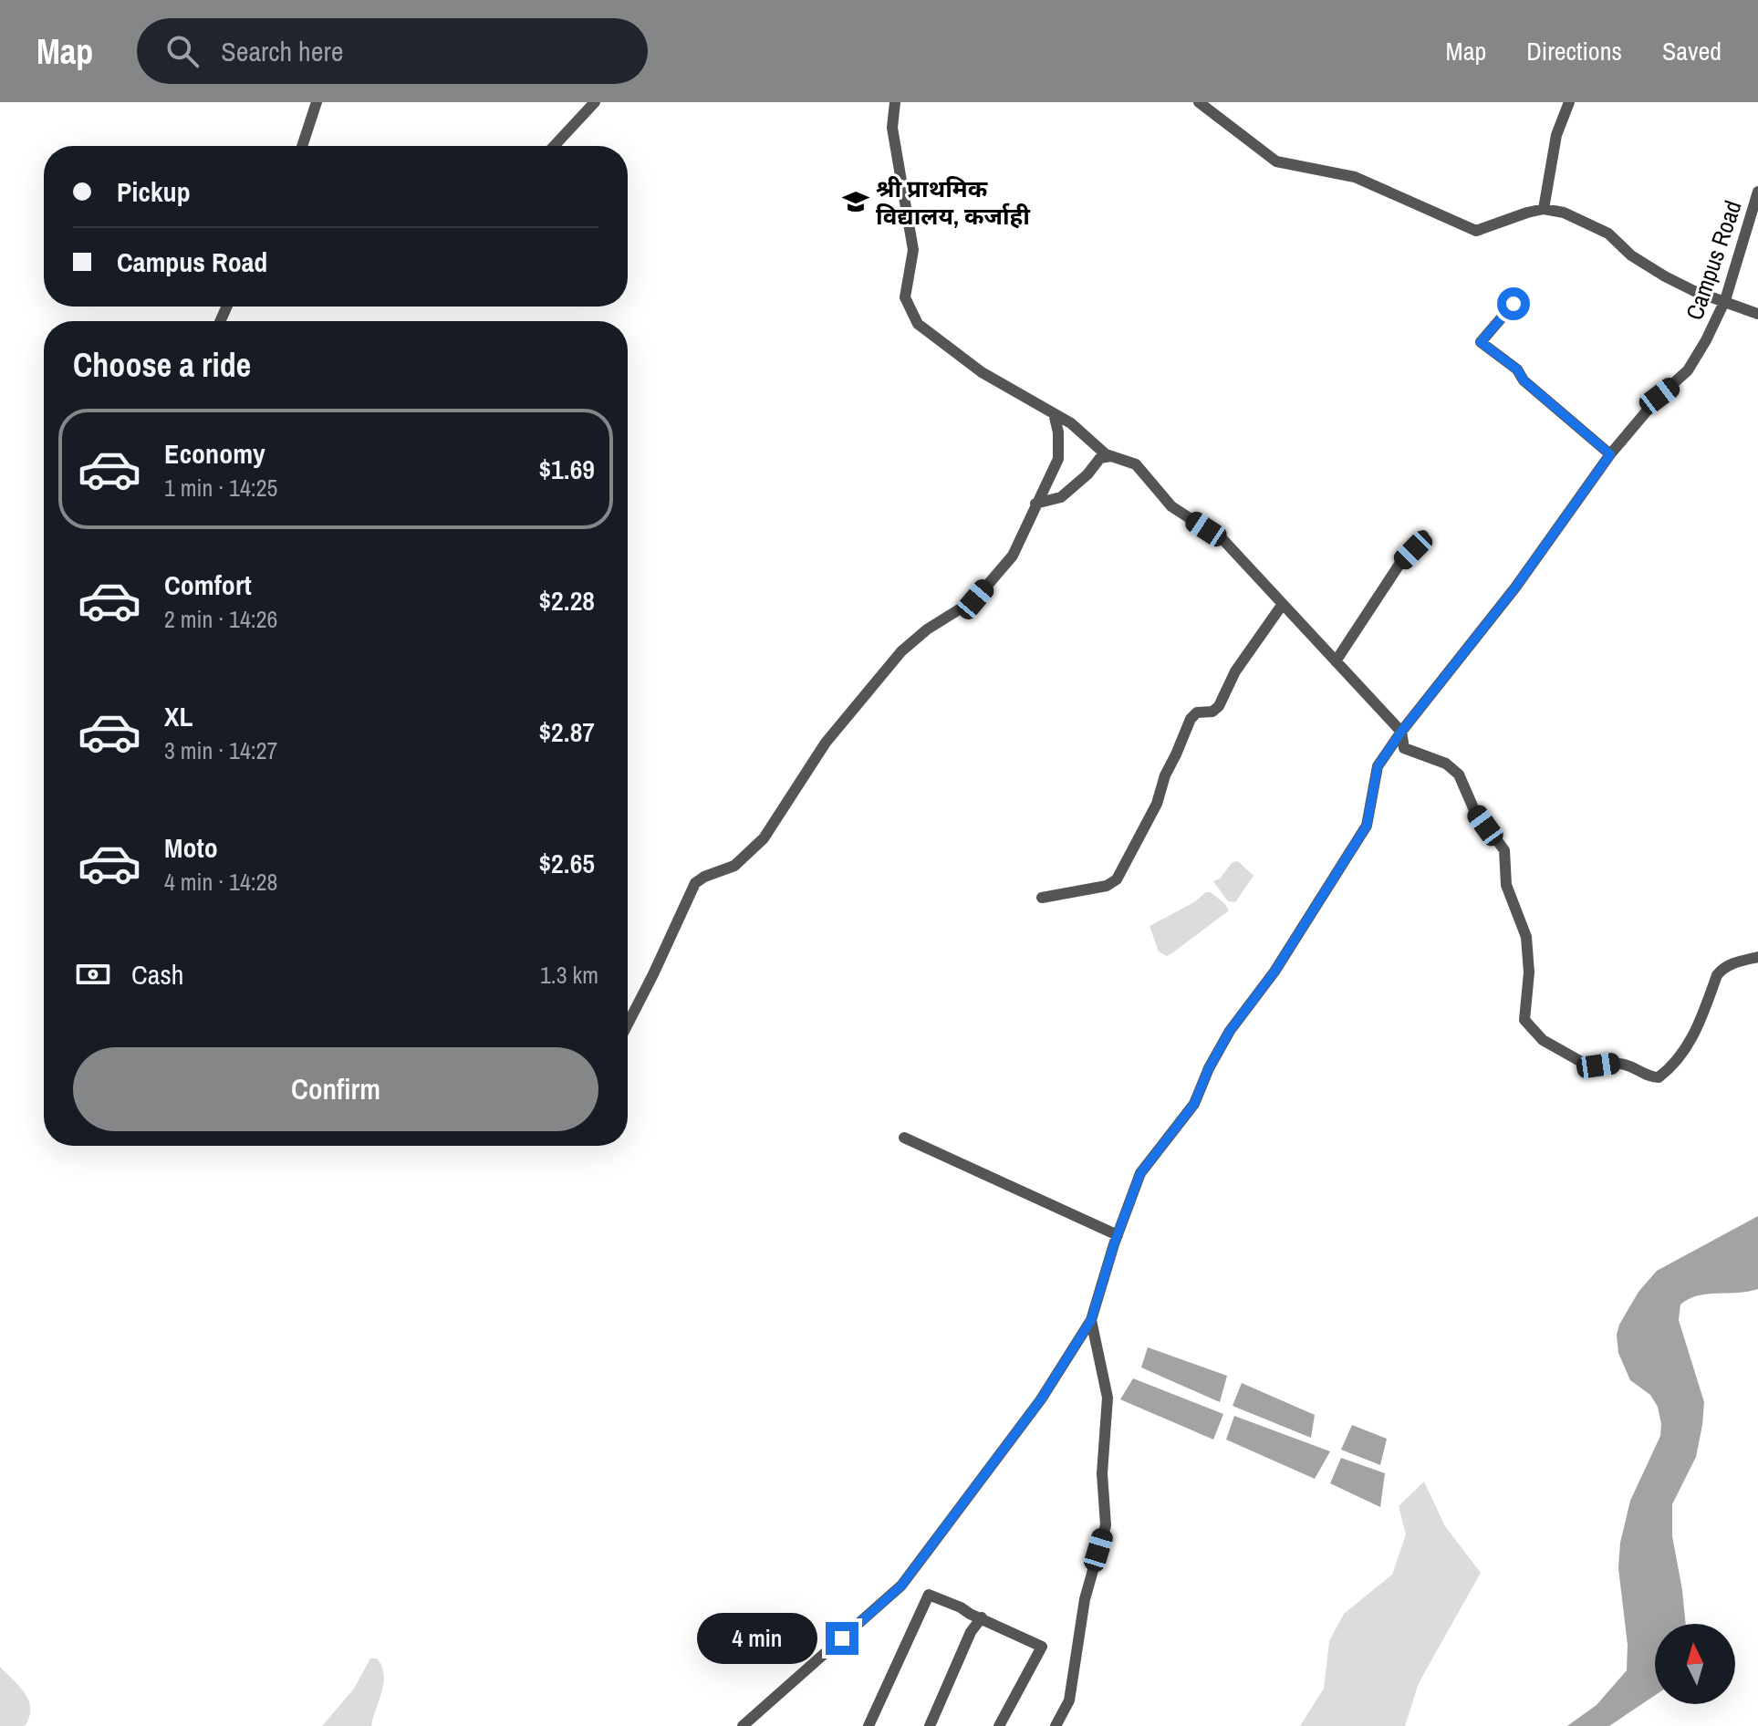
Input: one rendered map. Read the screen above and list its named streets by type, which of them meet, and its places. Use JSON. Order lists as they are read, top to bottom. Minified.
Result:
{"streets":{"street":["Campus Road"]},"places":{"school or university":["श्री प्राथमिक विद्यालय, कर्जाही"]},"north":"top","page":{"header":"Map","search":"Search here","nav":["Map","Directions","Saved"],"banner":["Pickup","Campus Road"],"heading":"Choose a ride","list":[{"name":"Economy","note":"1 min · 14:25","value":"$1.69"},{"name":"Comfort","note":"2 min · 14:26","value":"$2.28"},{"name":"XL","note":"3 min · 14:27","value":"$2.87"},{"name":"Moto","note":"4 min · 14:28","value":"$2.65"}],"pay":["Cash","1.3 km"],"buttons":"Confirm","bubble":"4 min"}}
